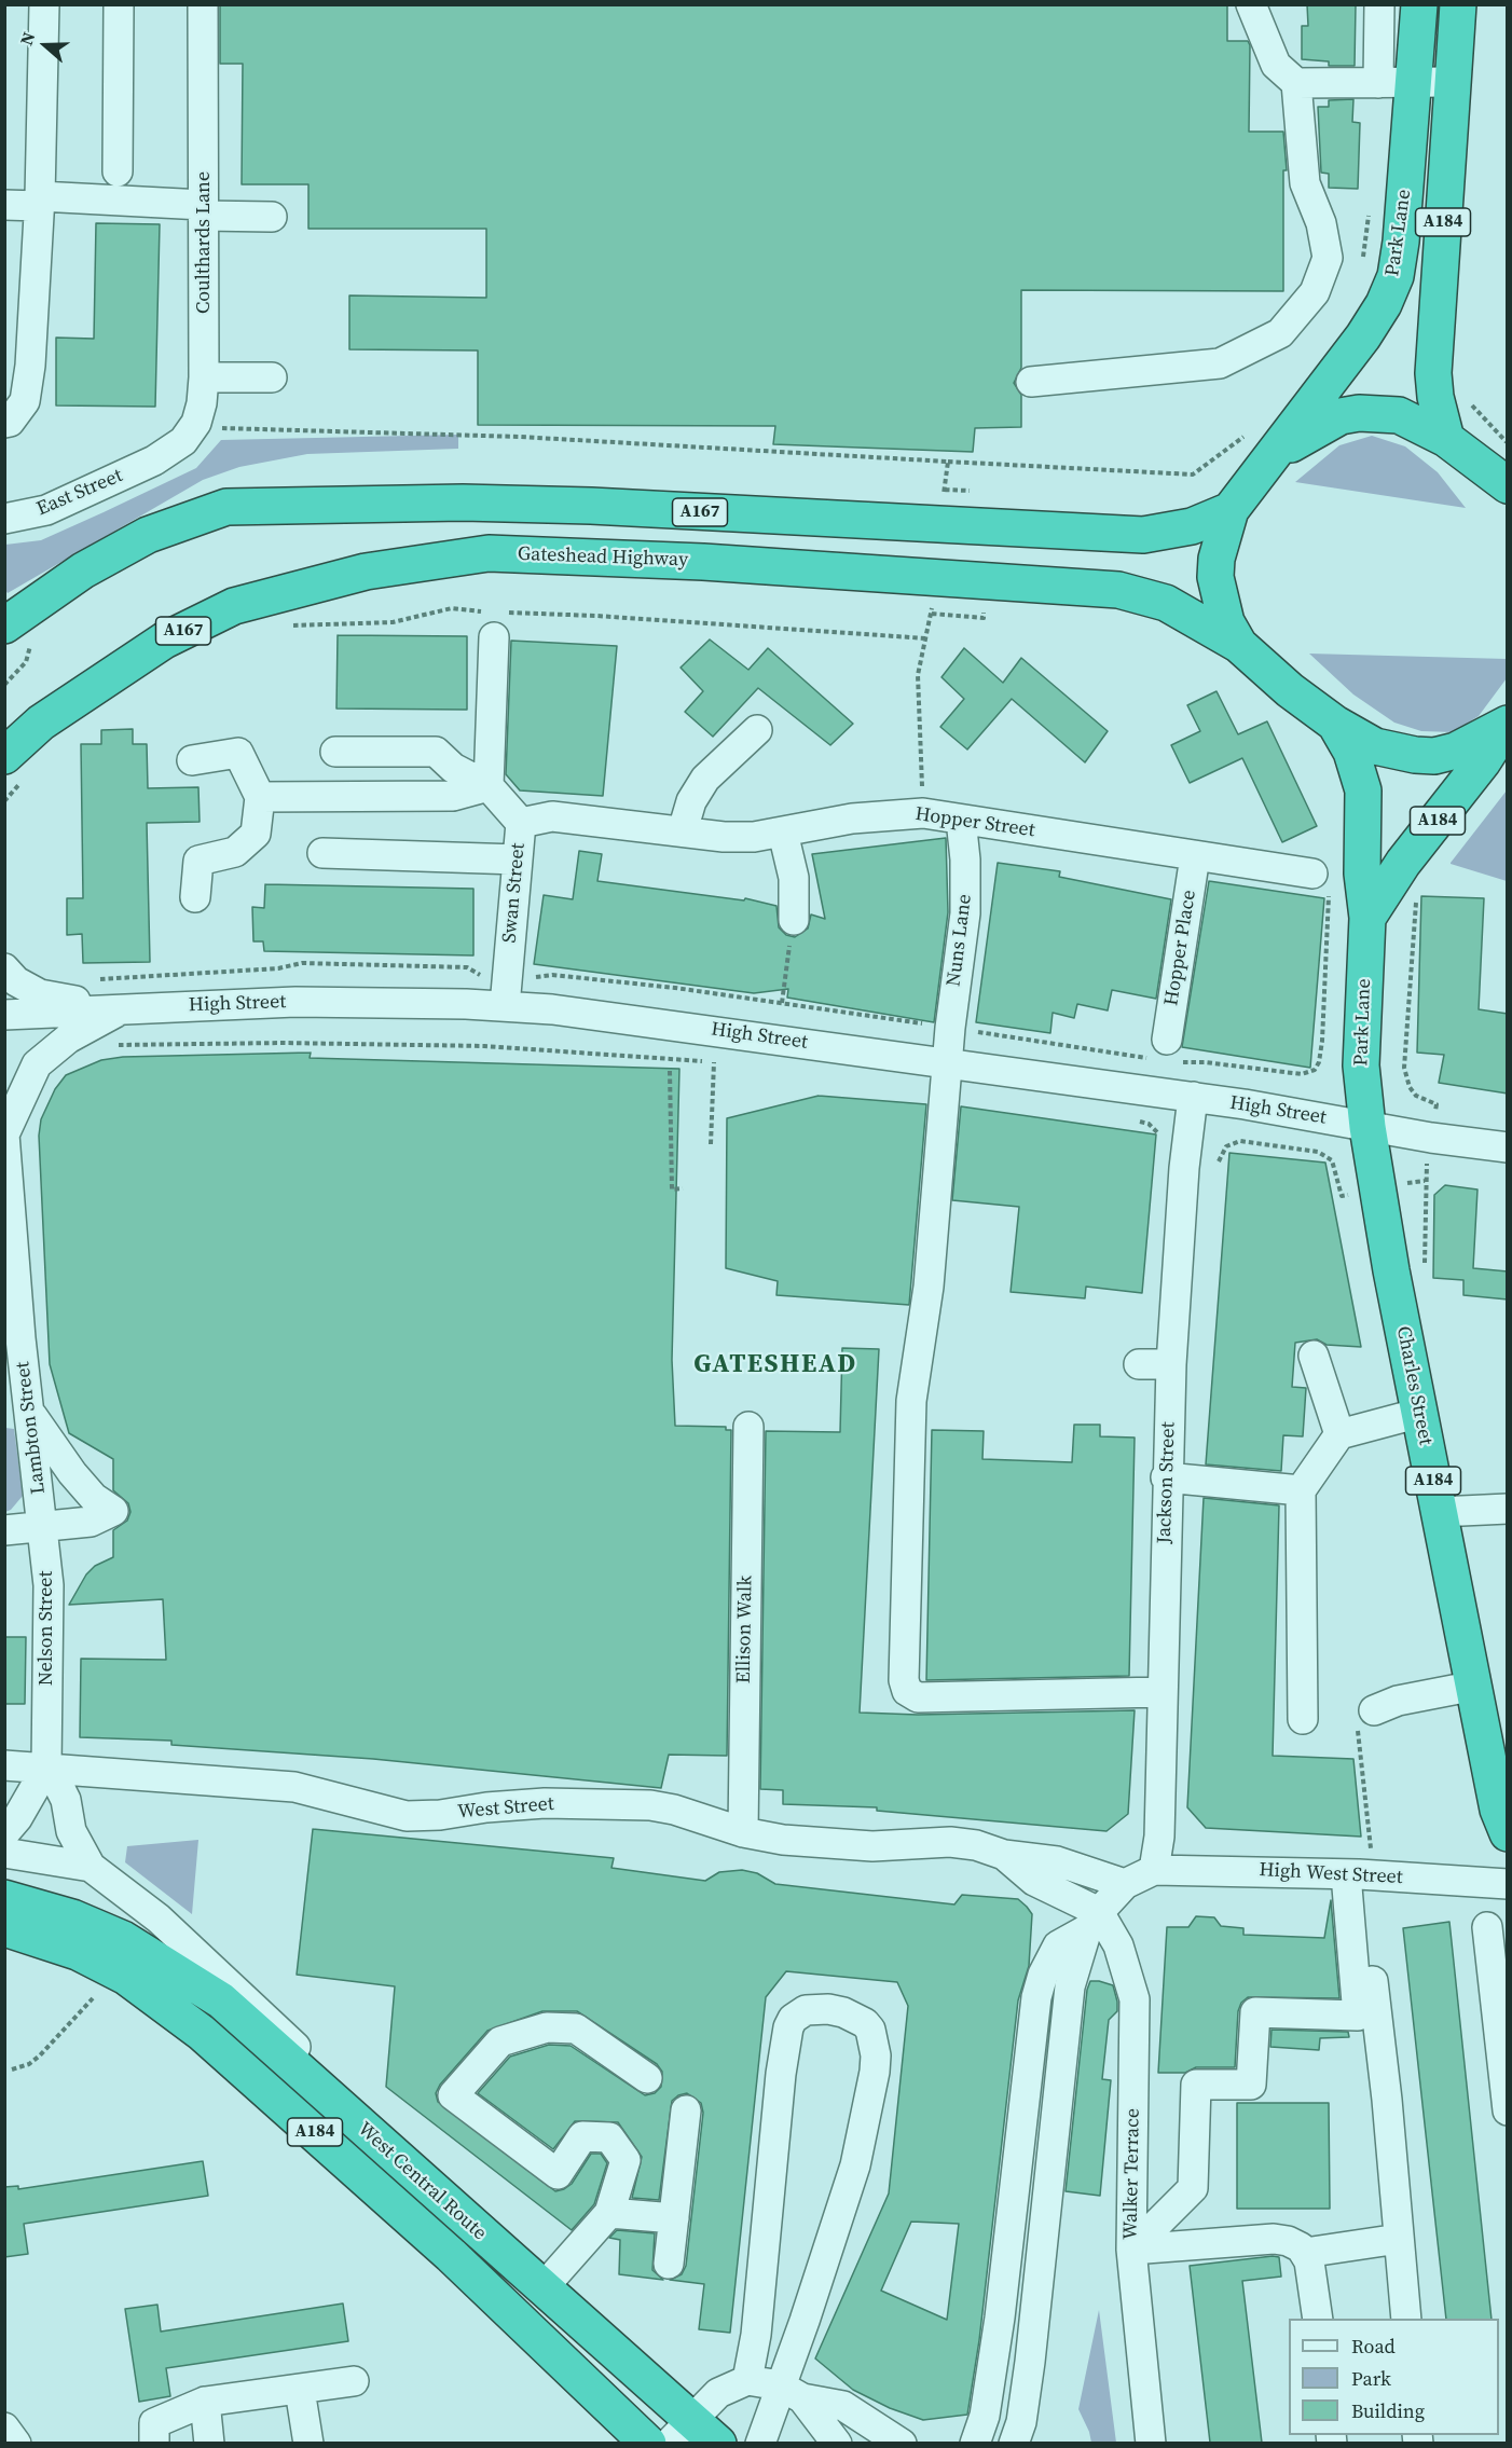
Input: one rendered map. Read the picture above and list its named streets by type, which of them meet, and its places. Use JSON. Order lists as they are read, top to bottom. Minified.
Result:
{"streets":{"highway":["A184","Park Lane","A167","Gateshead Highway","Charles Street","West Central Route"],"street":["Coulthards Lane","East Street","Hopper Street","Swan Street","Nuns Lane","Hopper Place","High Street","Lambton Street","Jackson Street","Nelson Street","Ellison Walk","West Street","High West Street","Walker Terrace"]},"crossings":[["Park Lane","A167"],["Park Lane","Gateshead Highway"],["Park Lane","High Street"],["Park Lane","Charles Street"],["Coulthards Lane","East Street"],["Hopper Street","Swan Street"],["Hopper Street","Nuns Lane"],["Hopper Street","Hopper Place"],["Swan Street","High Street"],["Nuns Lane","High Street"],["Nuns Lane","Jackson Street"],["High Street","Charles Street"],["High Street","Jackson Street"],["Lambton Street","Nelson Street"],["Jackson Street","High West Street"],["Nelson Street","West Street"],["Ellison Walk","West Street"],["West Street","Walker Terrace"]],"districts":["GATESHEAD"],"legend":["Road","Park","Building"],"north":"left"}
